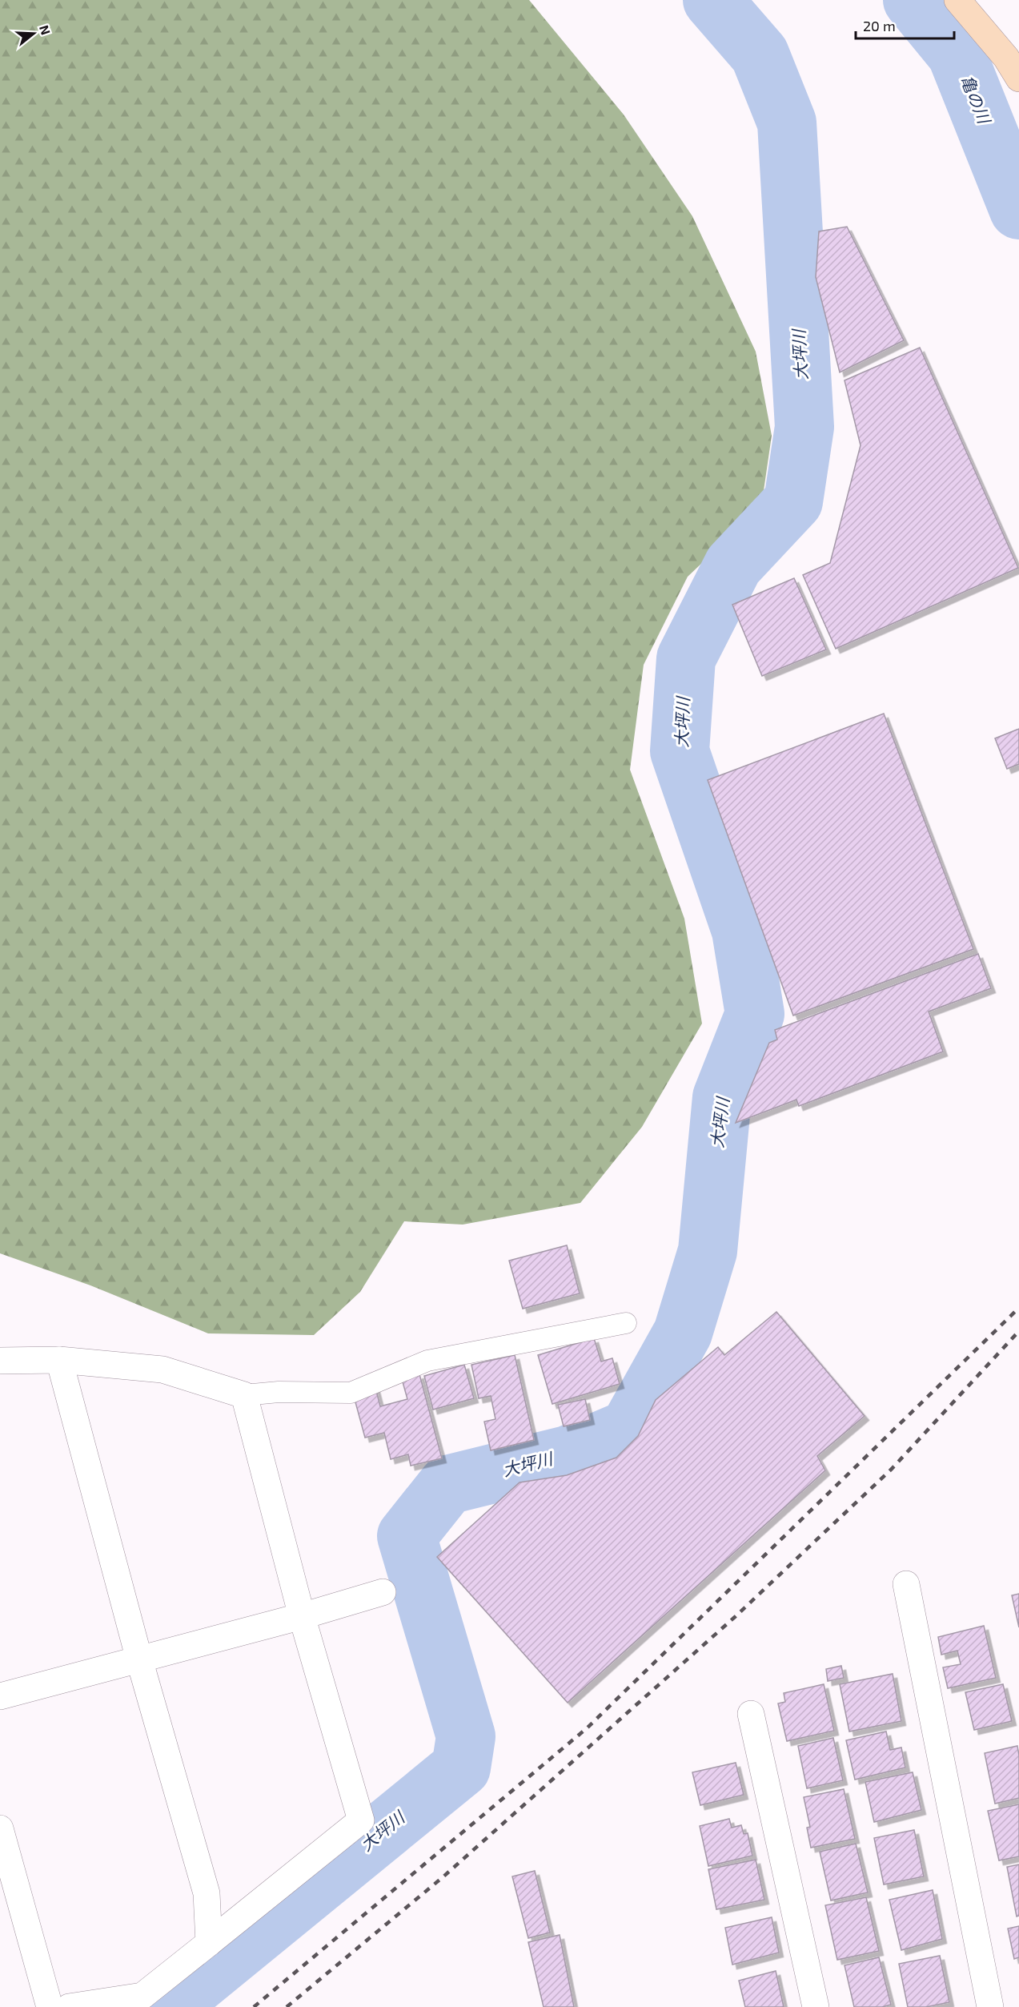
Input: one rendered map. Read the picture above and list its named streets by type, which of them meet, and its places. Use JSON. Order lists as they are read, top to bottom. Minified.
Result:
{"water":["亀の川","大坪川"],"scale_bar":"20 m","north":"right"}
